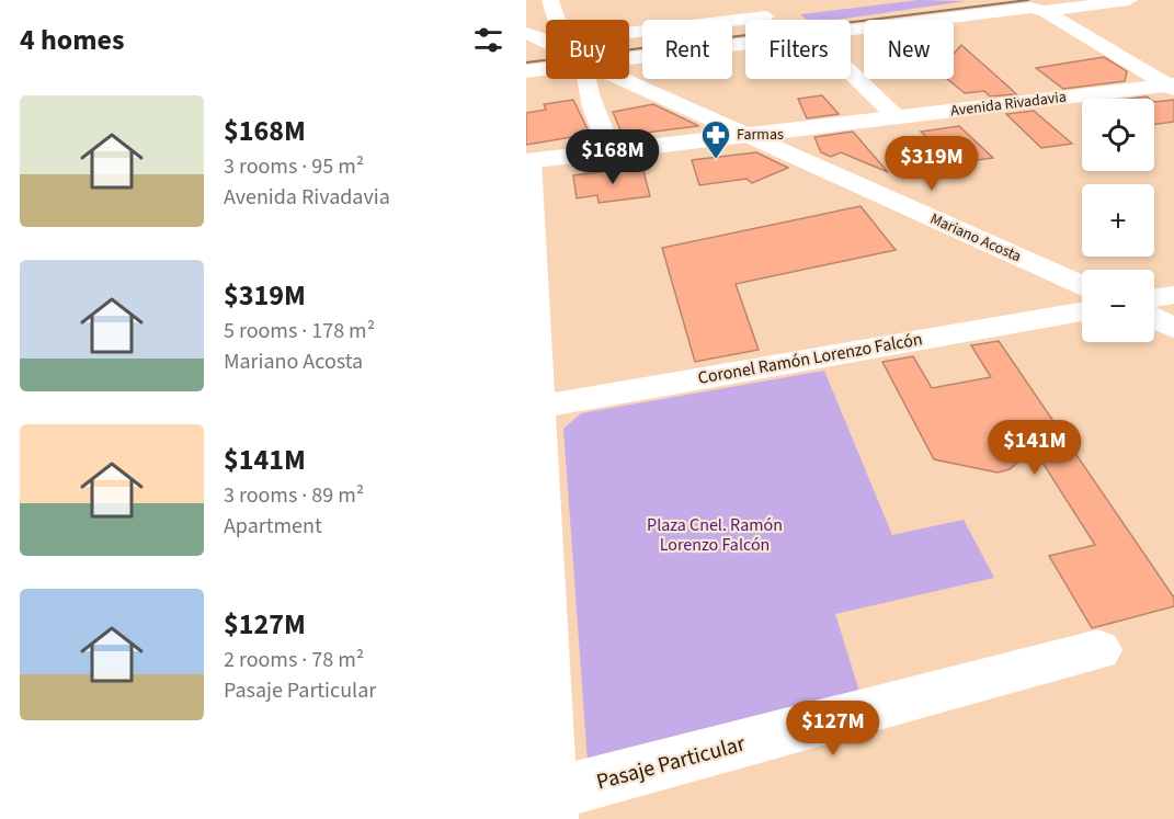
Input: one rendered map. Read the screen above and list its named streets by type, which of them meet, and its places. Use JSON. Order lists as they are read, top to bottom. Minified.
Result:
{"streets":{"street":["Avenida Rivadavia","Mariano Acosta","Coronel Ramón Lorenzo Falcón","Pasaje Particular"]},"crossings":[["Avenida Rivadavia","Mariano Acosta"]],"parks":["Plaza Cnel. Ramón Lorenzo Falcón"],"places":{"pharmacy":["Farmas"]},"page":{"heading":"4 homes","chip":["Buy","Rent","Filters","New"],"list":[{"name":"$168M","note":"3 rooms · 95 m² · Avenida Rivadavia"},{"name":"$319M","note":"5 rooms · 178 m² · Mariano Acosta"},{"name":"$141M","note":"3 rooms · 89 m² · Apartment"},{"name":"$127M","note":"2 rooms · 78 m² · Pasaje Particular"}],"map_buttons":["+","−"],"price":["$168M","$319M","$141M","$127M"]}}
